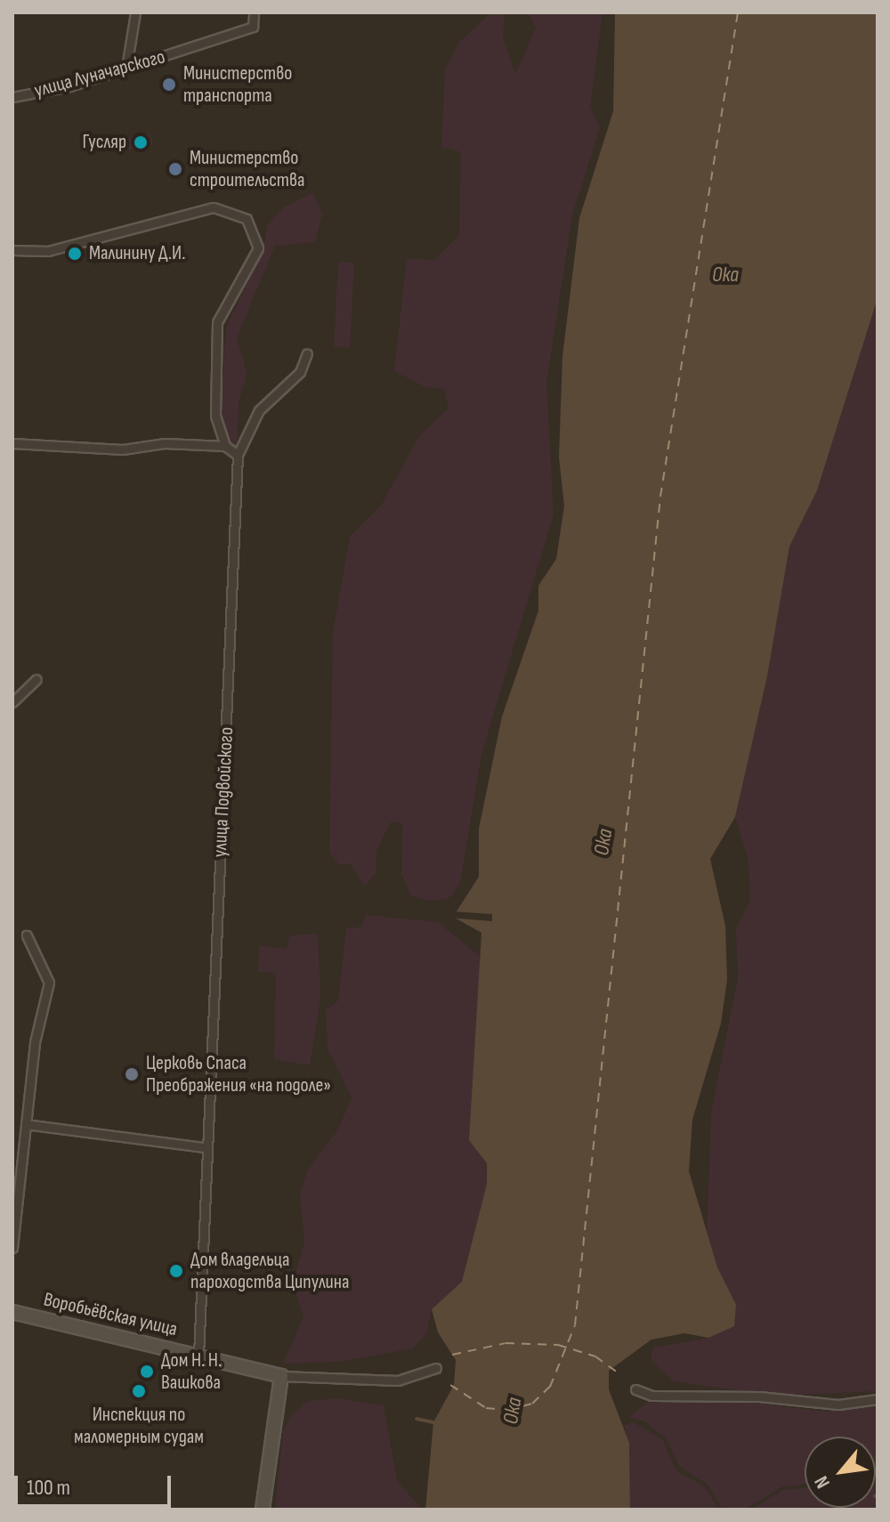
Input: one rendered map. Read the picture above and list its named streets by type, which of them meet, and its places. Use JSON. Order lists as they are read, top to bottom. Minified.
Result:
{"streets":{"street":["улица Луначарского","улица Подвойского","Воробьёвская улица"]},"crossings":[["улица Подвойского","Воробьёвская улица"]],"water":["Ока"],"places":["Министерство транспорта","Гусляр","Министерство строительства","Малинину Д.И.","Церковь Спаса Преображения «на подоле»","Дом владельца пароходства Ципулина","Дом Н. Н. Вашкова","Инспекция по маломерным судам"],"scale_bar":"100 m","north":"bottom left"}
